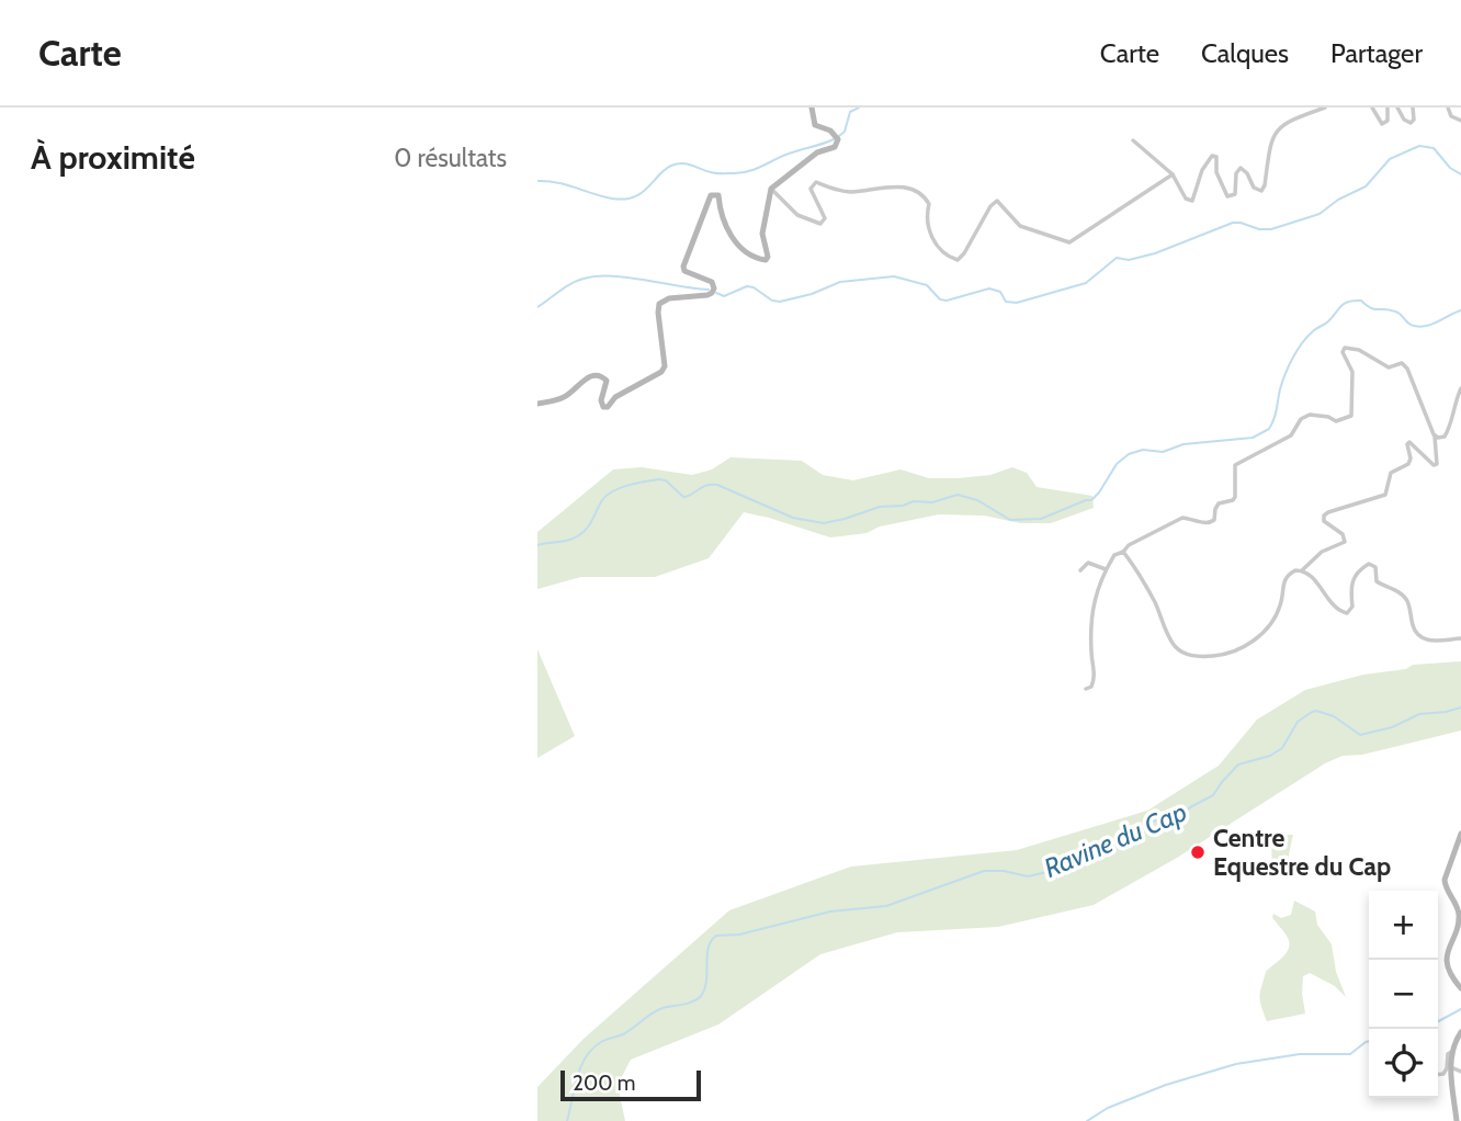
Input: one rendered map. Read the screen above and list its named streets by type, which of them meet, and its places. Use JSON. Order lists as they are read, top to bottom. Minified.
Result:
{"water":["Ravine du Cap"],"places":["Centre Equestre du Cap"],"scale_bar":"200 m","page":{"header":"Carte","nav":["Carte","Calques","Partager"],"heading":["À proximité","0 résultats"],"map_buttons":["+","−"],"scale":"200 m"}}
